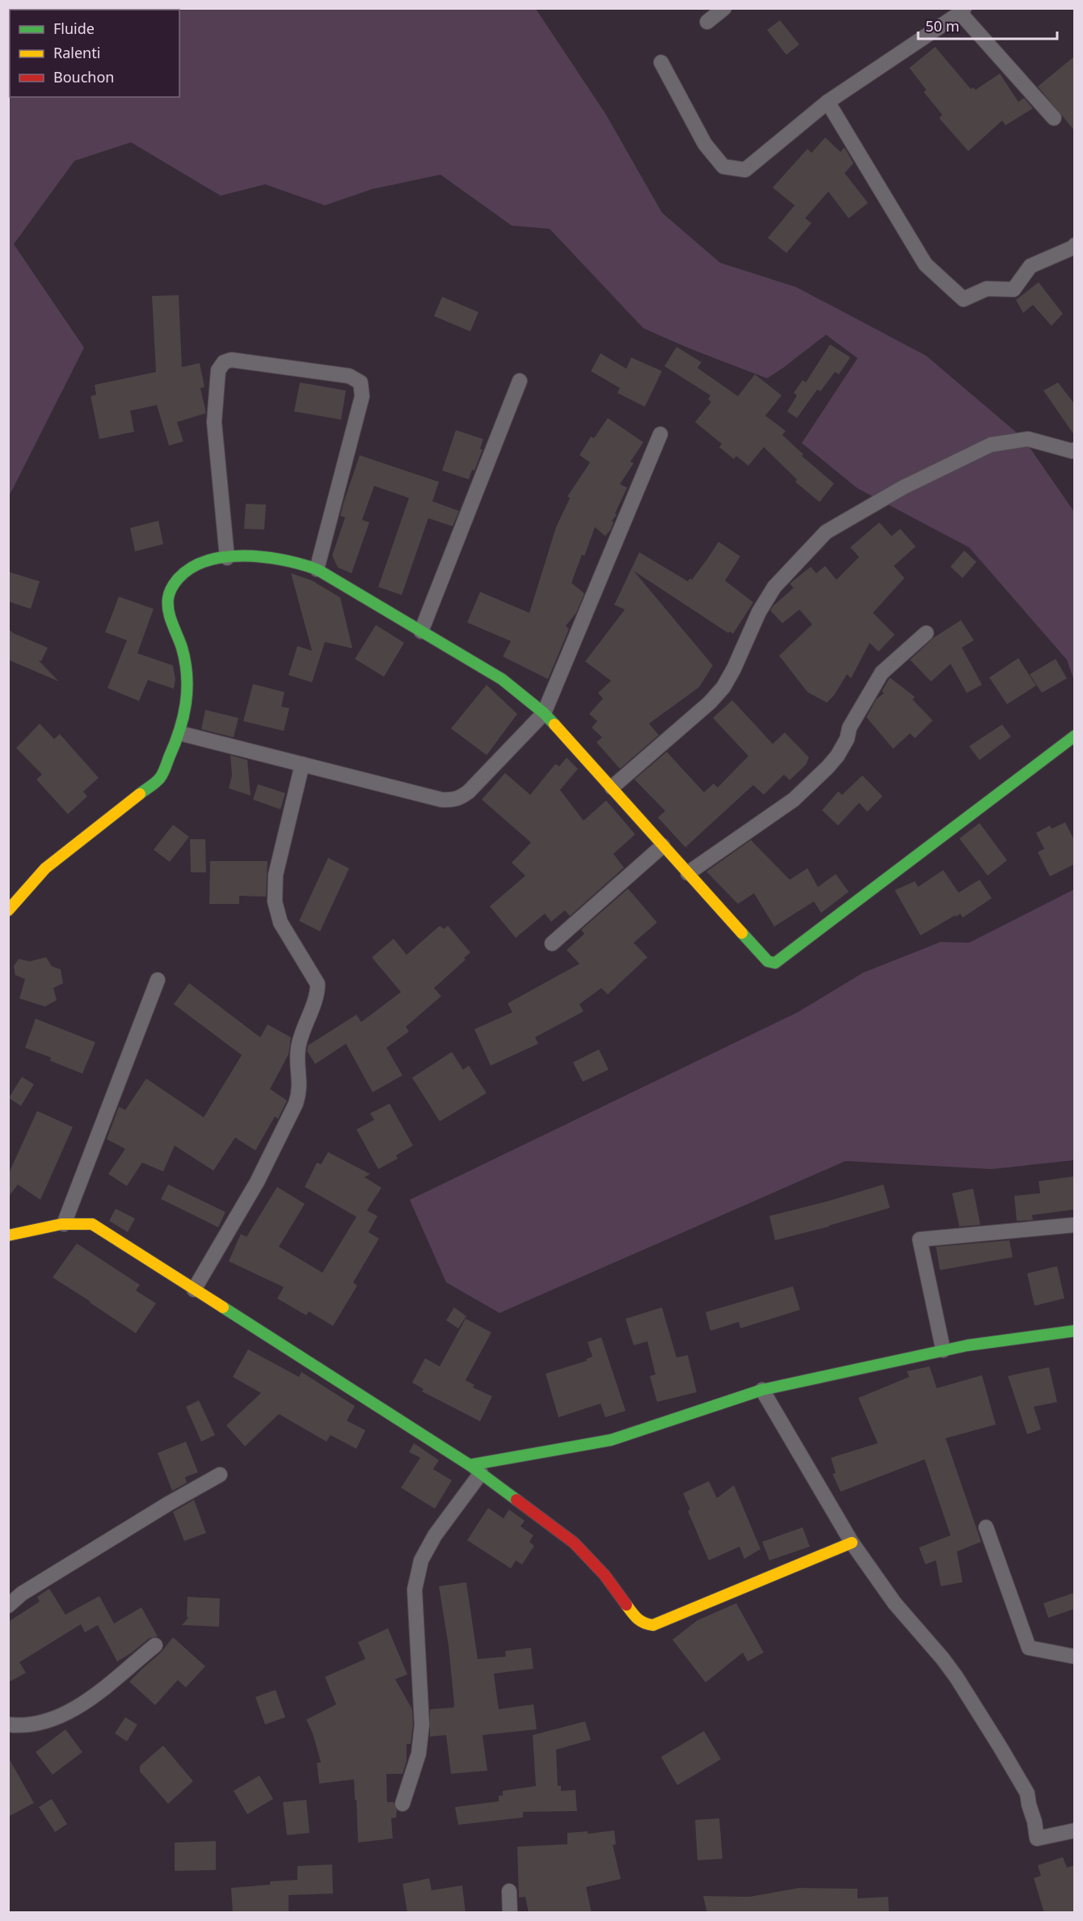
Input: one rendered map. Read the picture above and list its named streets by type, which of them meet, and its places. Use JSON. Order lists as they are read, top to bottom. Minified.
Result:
{"legend":["Fluide","Ralenti","Bouchon"],"scale_bar":"50 m"}
